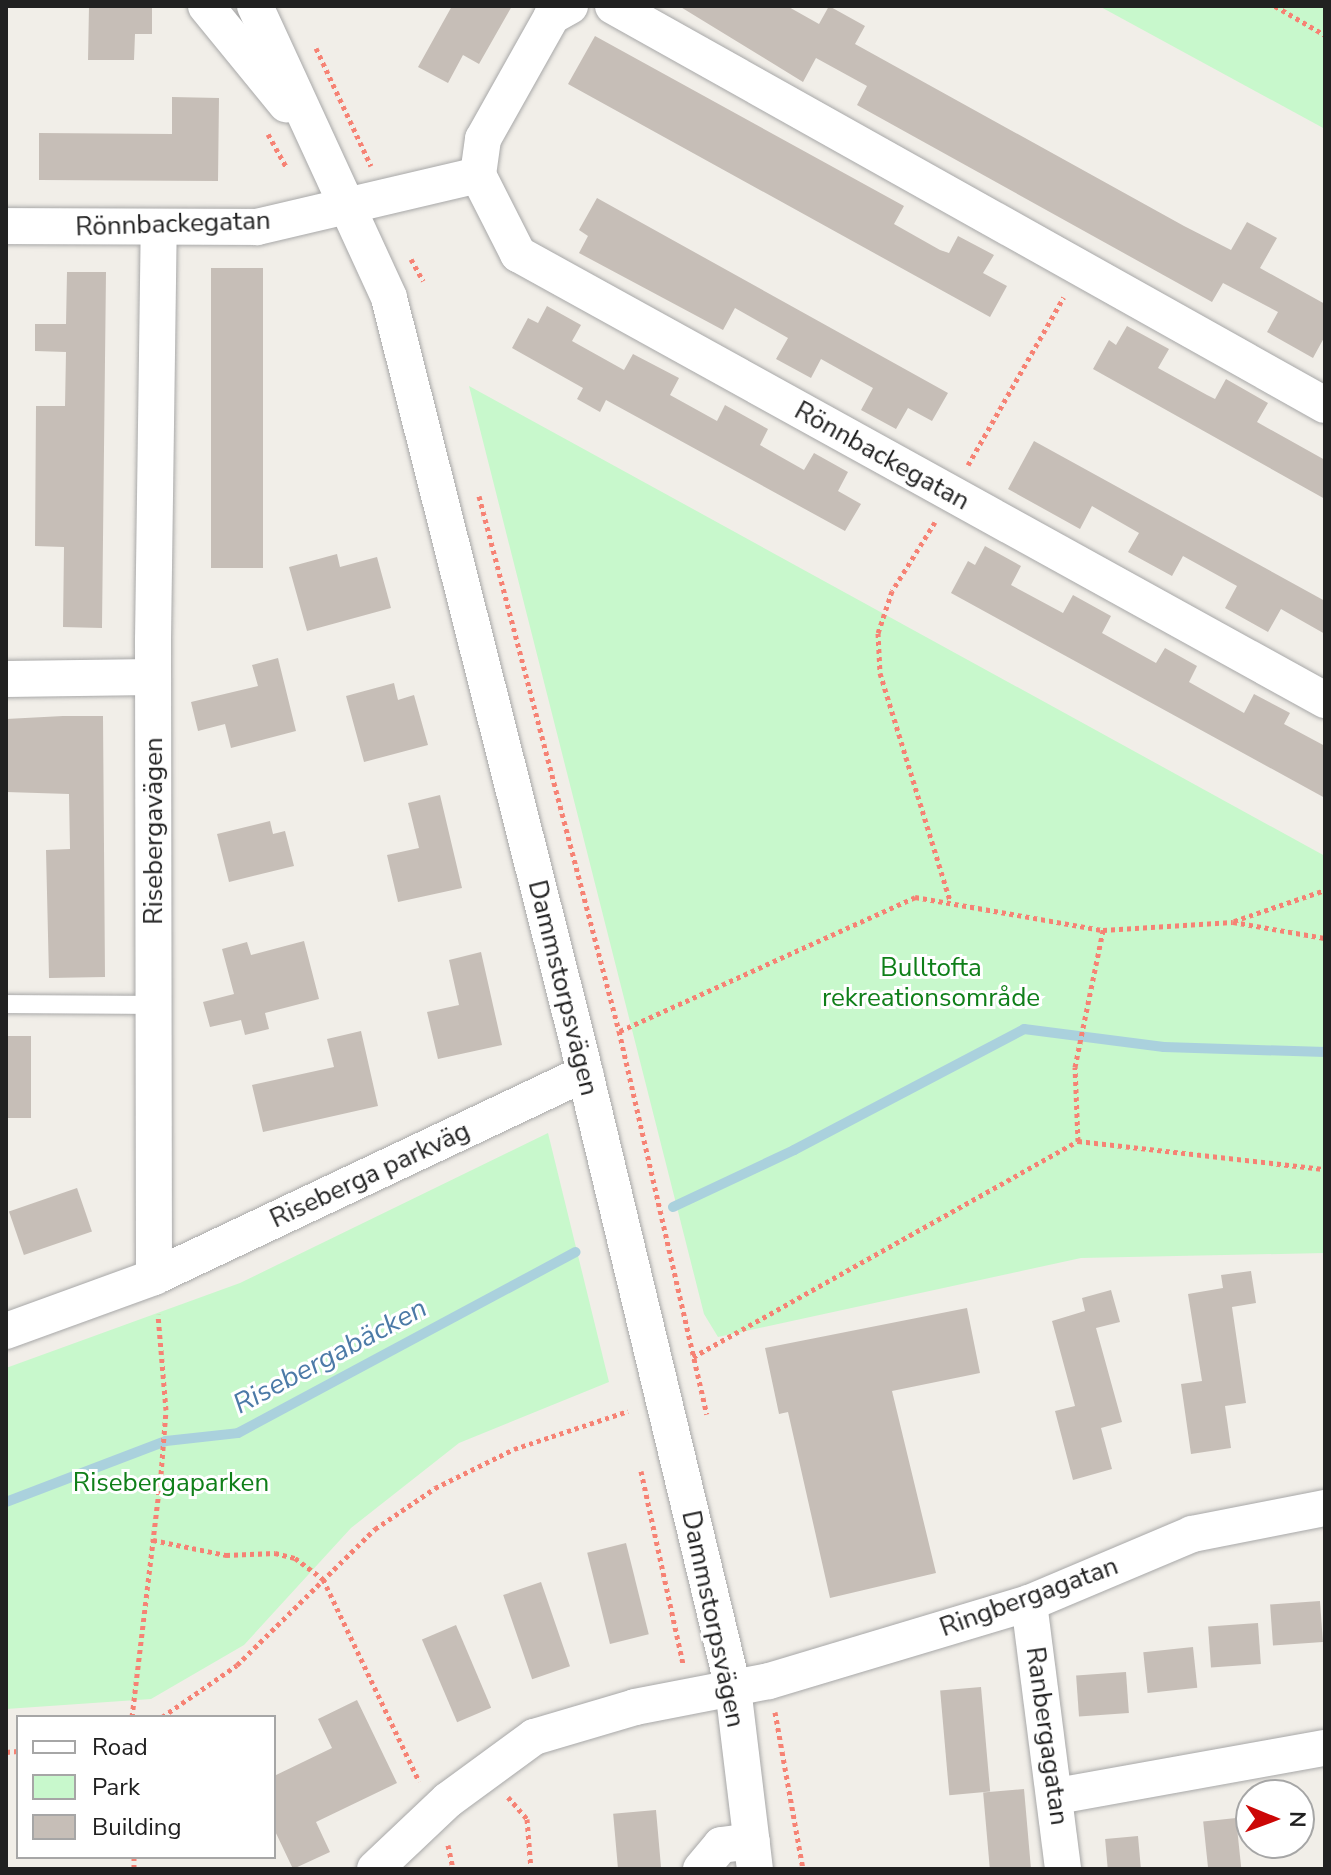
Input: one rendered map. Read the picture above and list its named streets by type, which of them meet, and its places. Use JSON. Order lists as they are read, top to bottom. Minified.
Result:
{"streets":{"street":["Rönnbackegatan","Risebergavägen","Dammstorpsvägen","Riseberga parkväg","Ringbergagatan","Ranbergagatan"]},"crossings":[["Rönnbackegatan","Risebergavägen"],["Rönnbackegatan","Dammstorpsvägen"],["Risebergavägen","Riseberga parkväg"],["Dammstorpsvägen","Riseberga parkväg"],["Dammstorpsvägen","Ringbergagatan"],["Ringbergagatan","Ranbergagatan"]],"water":["Risebergabäcken"],"parks":["Bulltofta rekreationsområde","Risebergaparken"],"legend":["Road","Park","Building"],"north":"right"}
